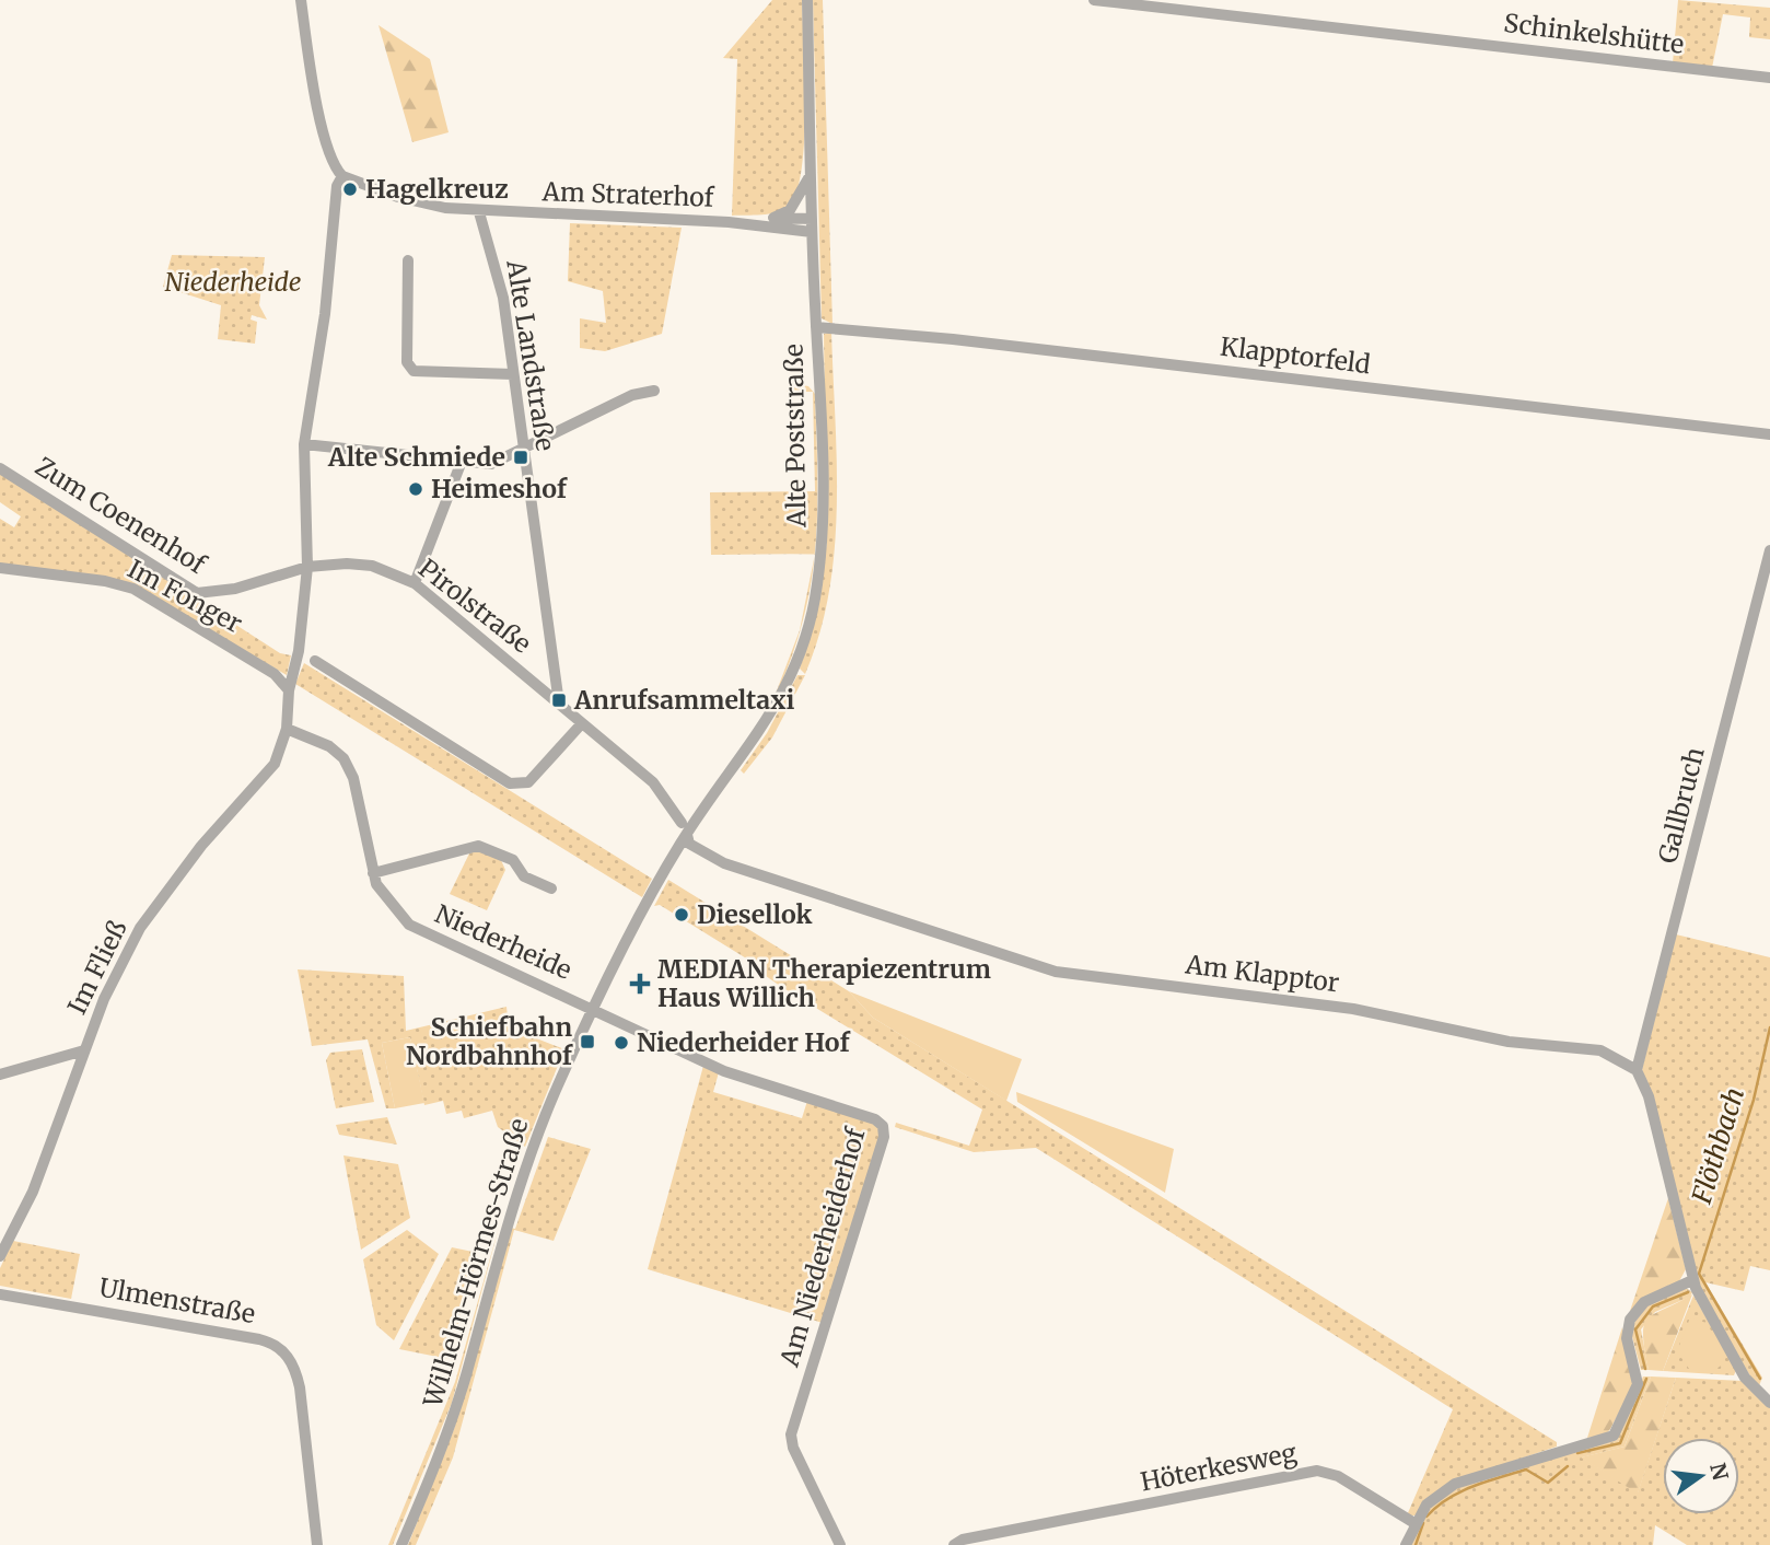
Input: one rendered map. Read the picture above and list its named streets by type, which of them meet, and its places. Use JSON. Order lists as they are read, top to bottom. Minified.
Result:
{"streets":{"street":["Schinkelshütte","Am Straterhof","Alte Landstraße","Klapptorfeld","Alte Poststraße","Zum Coenenhof","Im Fonger","Pirolstraße","Gallbruch","Niederheide","Im Fließ","Am Klapptor","Am Niederheiderhof","Wilhelm-Hörmes-Straße","Ulmenstraße","Höterkesweg"]},"crossings":[["Am Straterhof","Alte Landstraße"],["Am Straterhof","Alte Poststraße"],["Alte Landstraße","Pirolstraße"],["Klapptorfeld","Alte Poststraße"],["Alte Poststraße","Am Klapptor"],["Alte Poststraße","Wilhelm-Hörmes-Straße"],["Zum Coenenhof","Pirolstraße"],["Gallbruch","Am Klapptor"],["Niederheide","Im Fließ"],["Niederheide","Am Niederheiderhof"],["Niederheide","Wilhelm-Hörmes-Straße"],["Am Klapptor","Wilhelm-Hörmes-Straße"],["Am Niederheiderhof","Wilhelm-Hörmes-Straße"]],"water":["Flöthbach"],"parks":["Niederheide"],"places":{"other":["Hagelkreuz","Heimeshof","Diesellok","Niederheider Hof"],"transit":["Alte Schmiede","Anrufsammeltaxi","Schiefbahn Nordbahnhof"],"health":["MEDIAN Therapiezentrum Haus Willich"]},"north":"right"}
